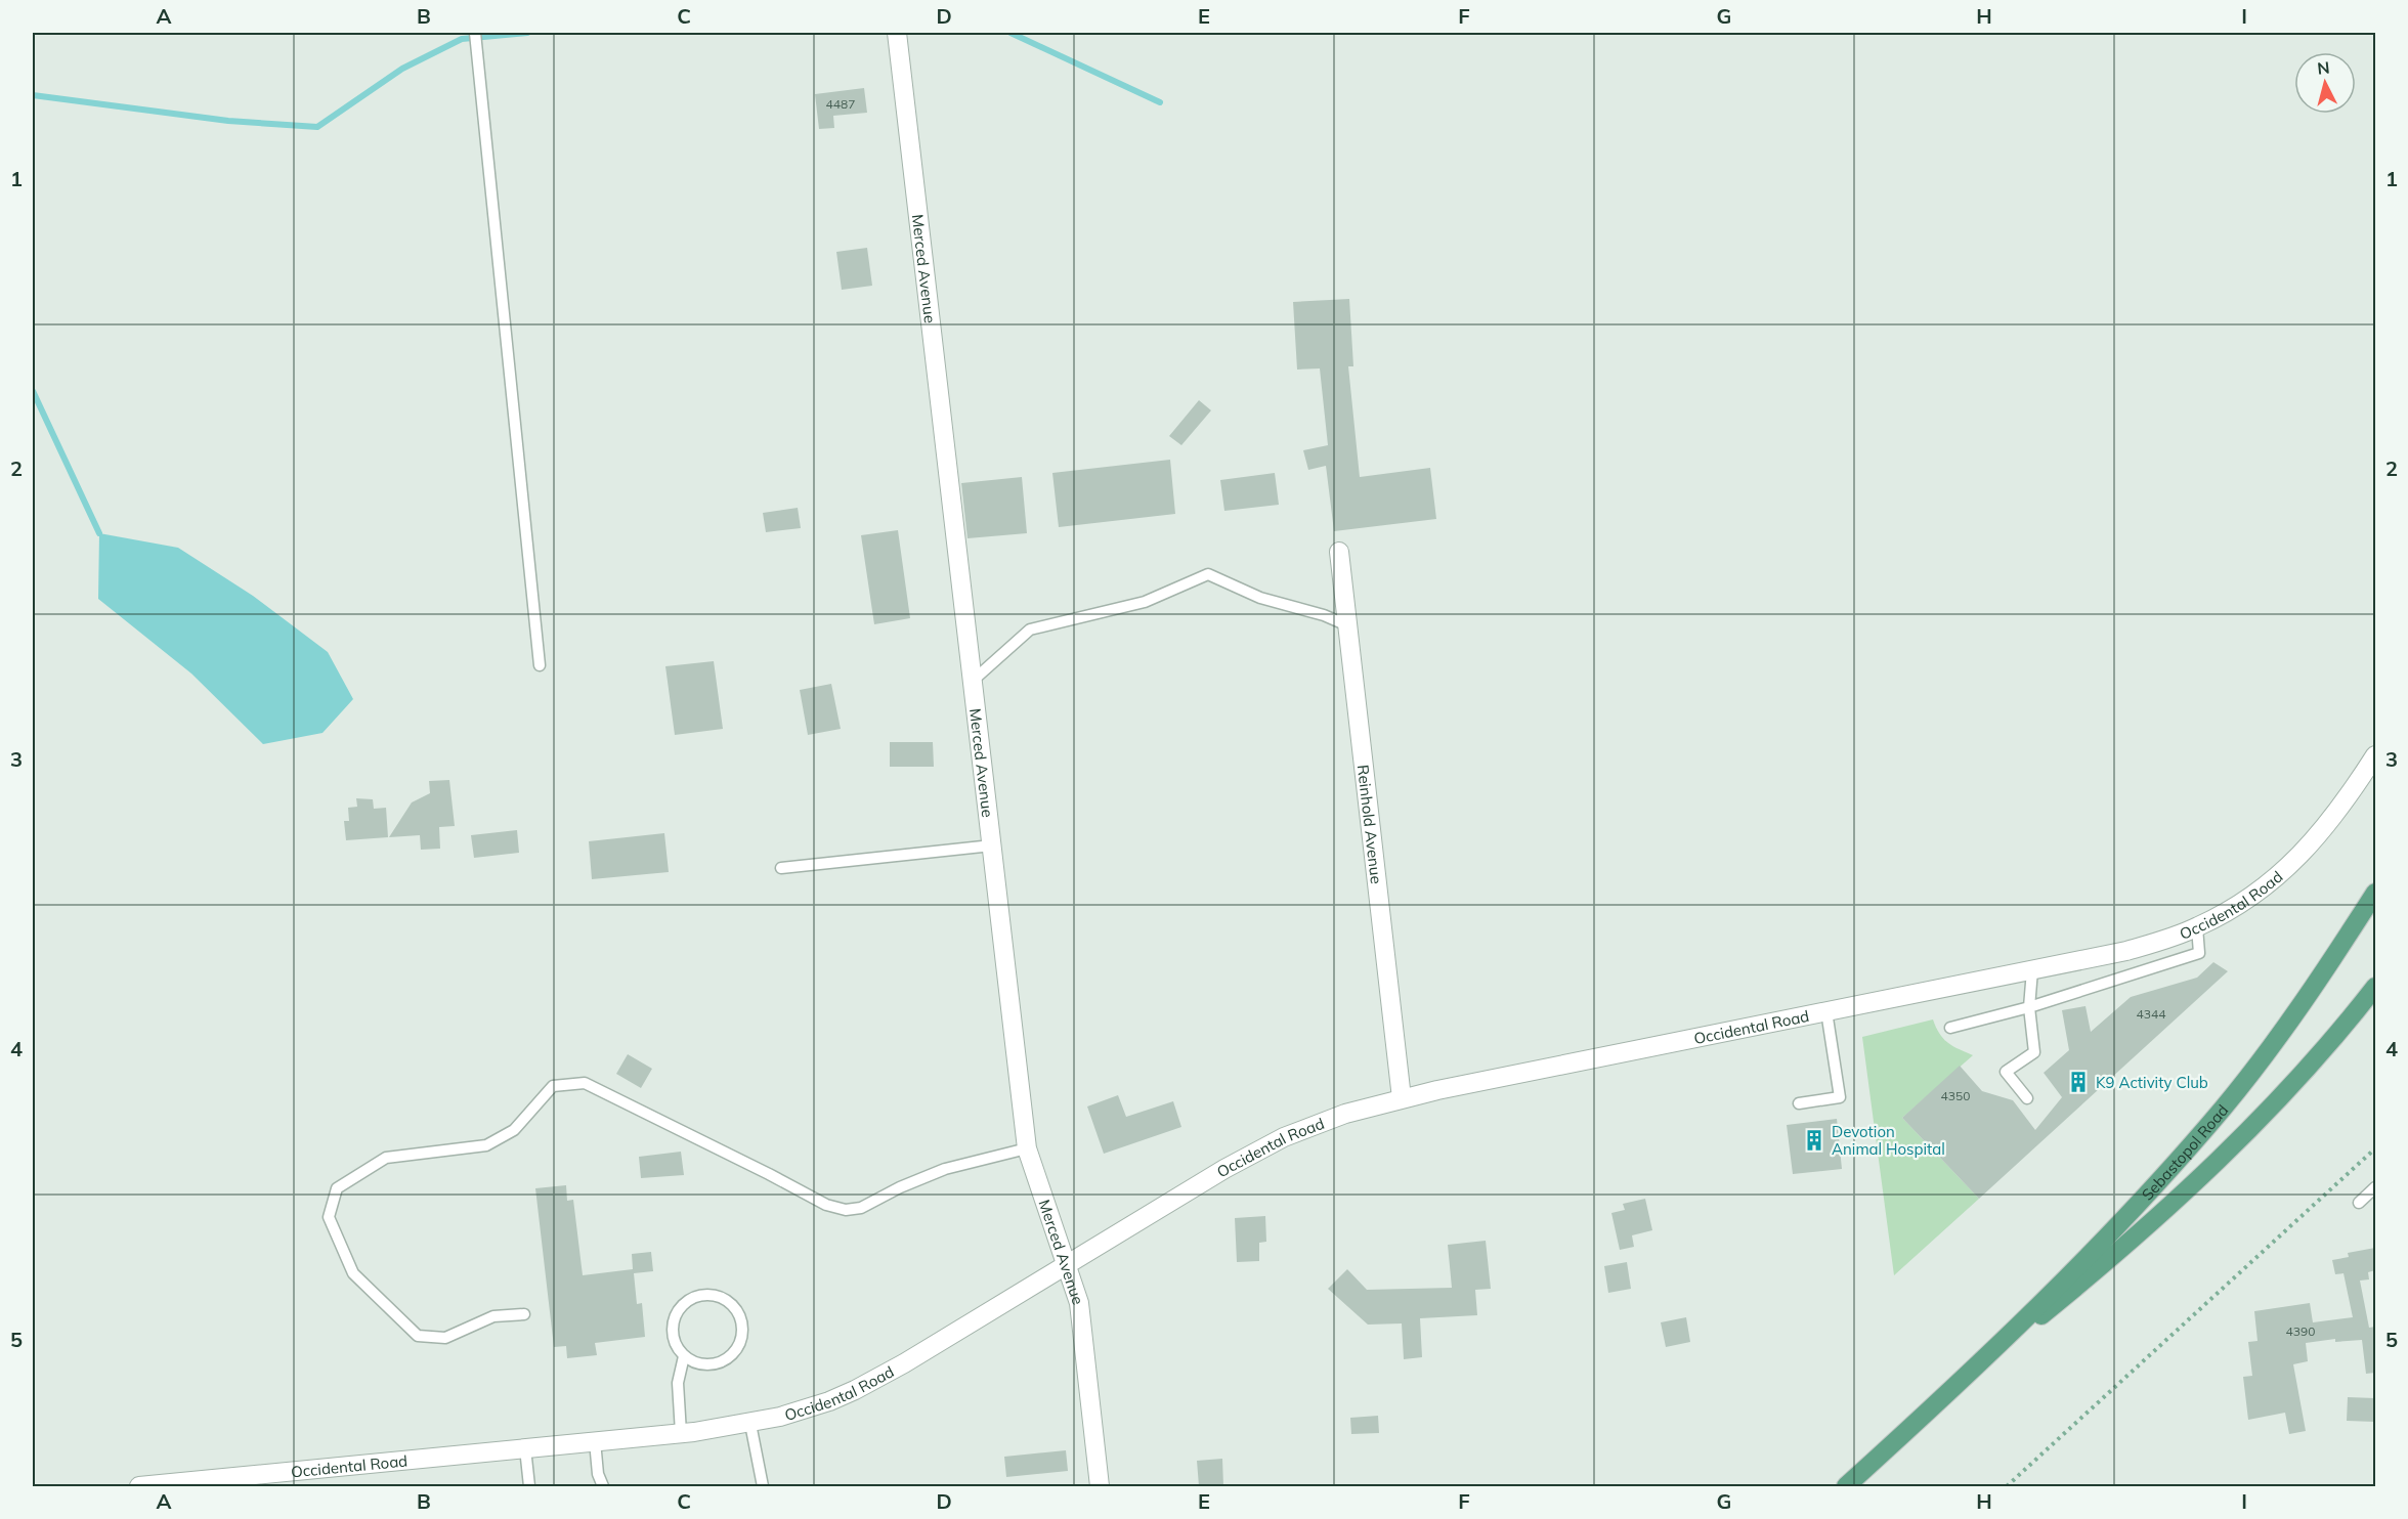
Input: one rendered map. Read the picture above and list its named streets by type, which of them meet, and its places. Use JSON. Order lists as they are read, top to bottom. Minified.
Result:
{"streets":{"main road":["Sebastopol Road"],"street":["Merced Avenue","Reinhold Avenue","Occidental Road"]},"crossings":[["Merced Avenue","Occidental Road"],["Reinhold Avenue","Occidental Road"]],"places":{"building":["K9 Activity Club","Devotion Animal Hospital"]},"house_numbers":["4487","4344","4350","4390"],"north":"top","grid":{"columns":["A","B","C","D","E","F","G","H","I"],"rows":["1","2","3","4","5"]}}
